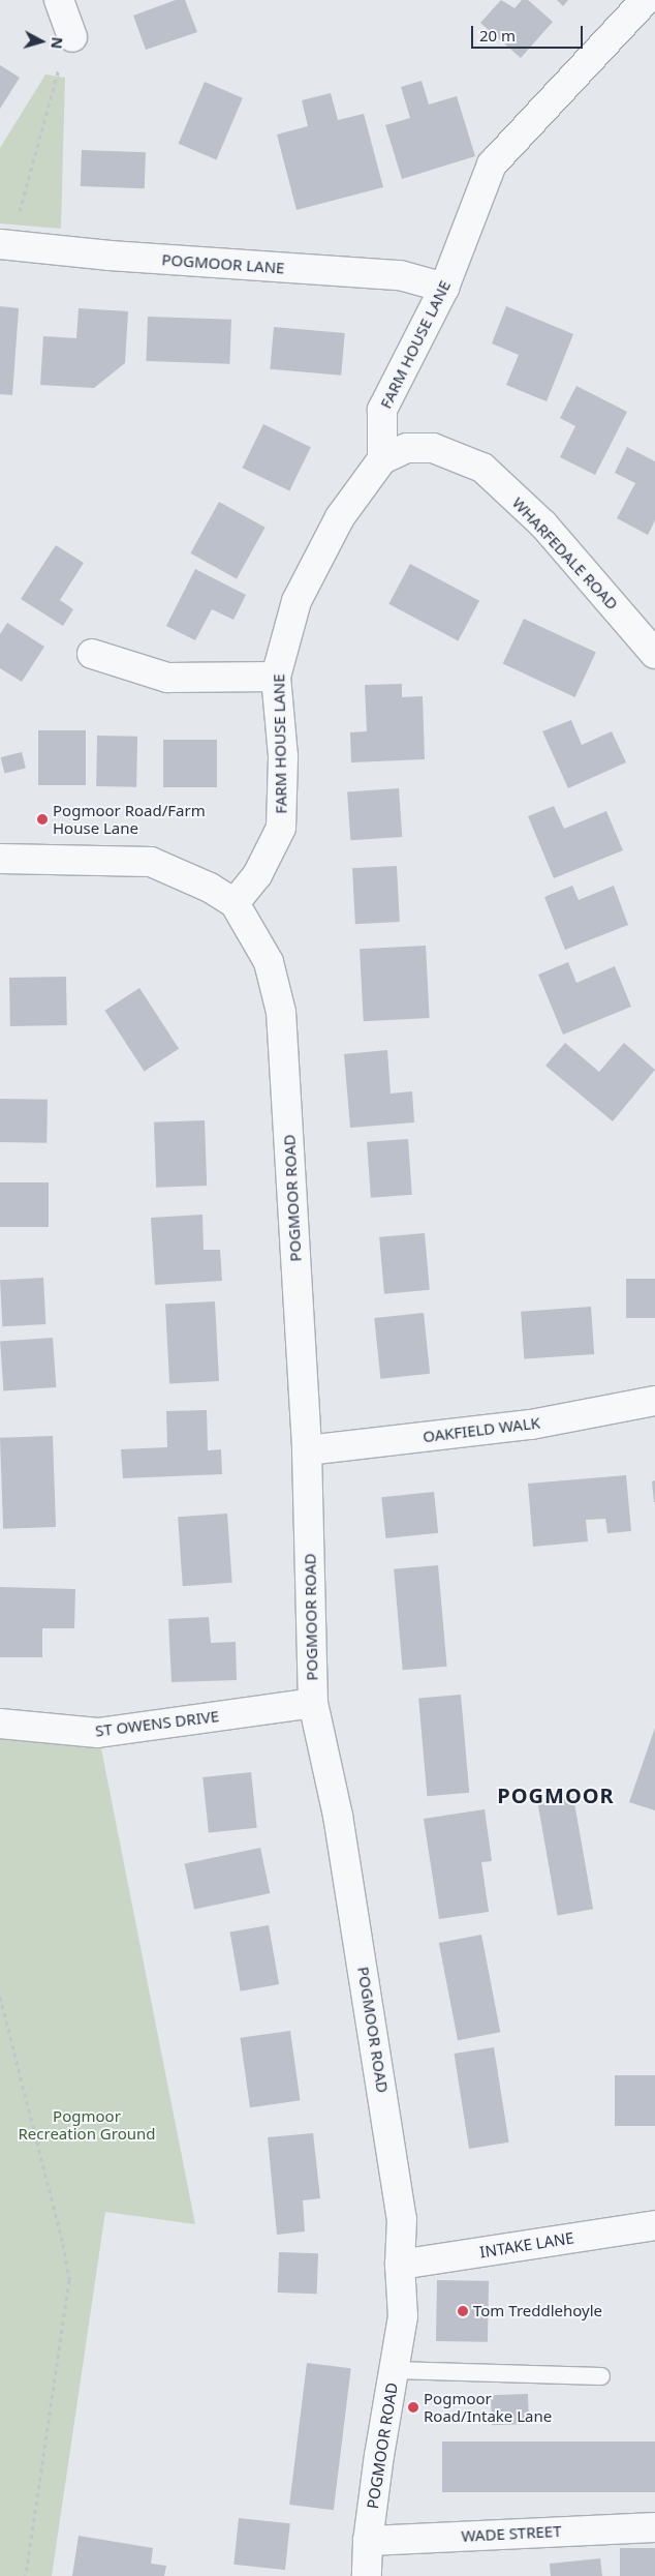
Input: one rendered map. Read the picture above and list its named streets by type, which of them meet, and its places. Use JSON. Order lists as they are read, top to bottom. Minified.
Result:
{"streets":{"street":["POGMOOR LANE","FARM HOUSE LANE","WHARFEDALE ROAD","POGMOOR ROAD","OAKFIELD WALK","ST OWENS DRIVE","INTAKE LANE","WADE STREET"]},"crossings":[["POGMOOR LANE","FARM HOUSE LANE"],["FARM HOUSE LANE","WHARFEDALE ROAD"],["FARM HOUSE LANE","POGMOOR ROAD"],["POGMOOR ROAD","OAKFIELD WALK"],["POGMOOR ROAD","ST OWENS DRIVE"],["POGMOOR ROAD","INTAKE LANE"],["POGMOOR ROAD","WADE STREET"]],"districts":["POGMOOR"],"parks":["Pogmoor Recreation Ground"],"places":["Pogmoor Road/Farm House Lane","Tom Treddlehoyle","Pogmoor Road/Intake Lane"],"scale_bar":"20 m","north":"right"}
